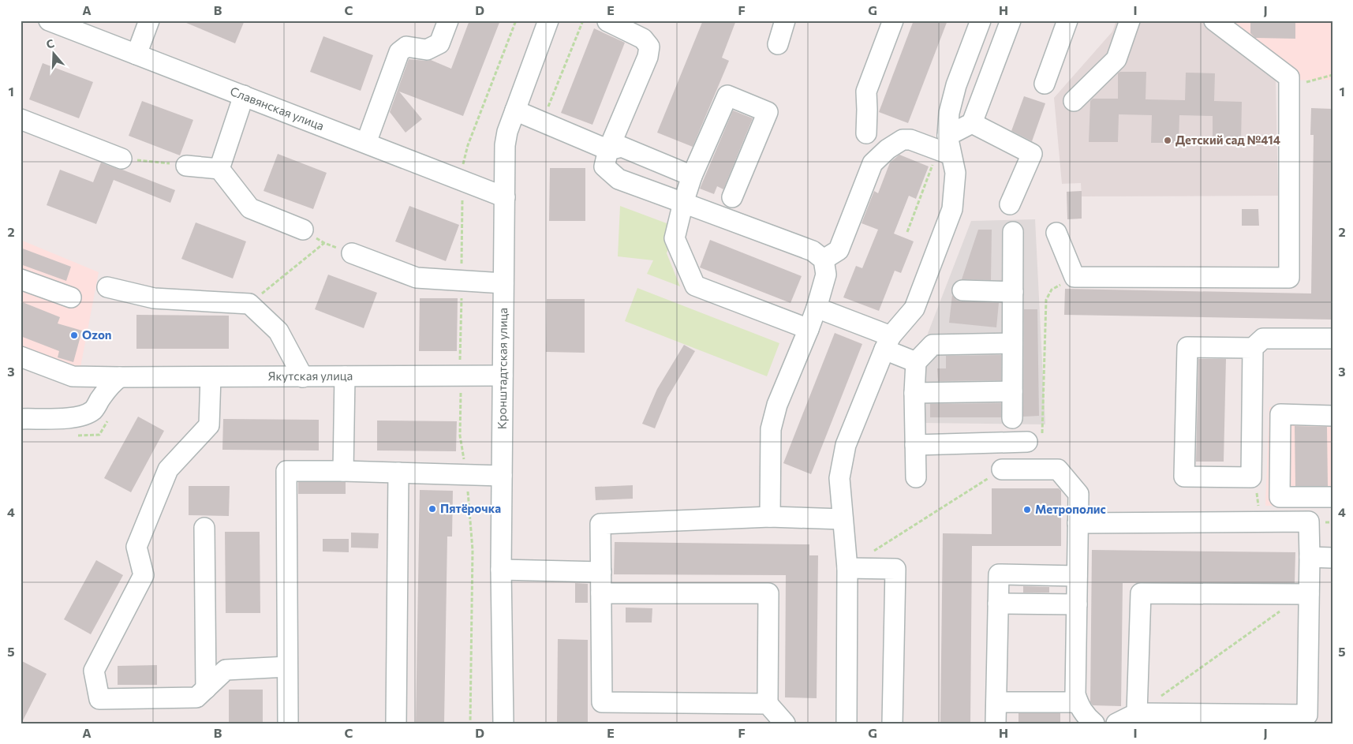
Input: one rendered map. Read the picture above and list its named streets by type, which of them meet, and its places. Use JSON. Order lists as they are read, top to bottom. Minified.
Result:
{"streets":{"street":["Славянская улица","Кронштадтская улица","Якутская улица"]},"crossings":[["Славянская улица","Кронштадтская улица"],["Кронштадтская улица","Якутская улица"]],"places":["Детский сад №414","Ozon","Пятёрочка","Метрополис"],"north":"top","grid":{"columns":["A","B","C","D","E","F","G","H","I","J"],"rows":["1","2","3","4","5"]}}
